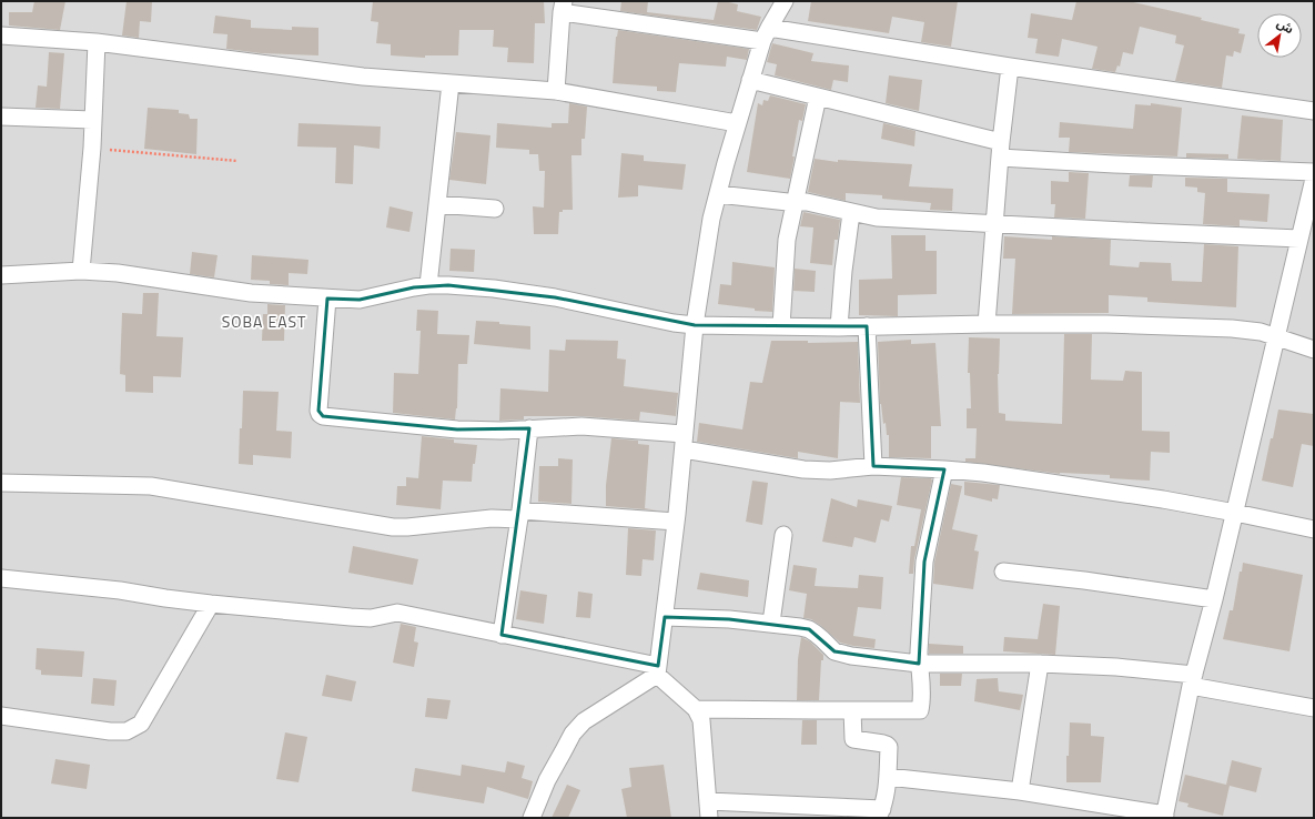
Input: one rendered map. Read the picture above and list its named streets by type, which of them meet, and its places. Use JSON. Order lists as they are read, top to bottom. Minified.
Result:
{"districts":["SOBA EAST"],"north":"top right"}
